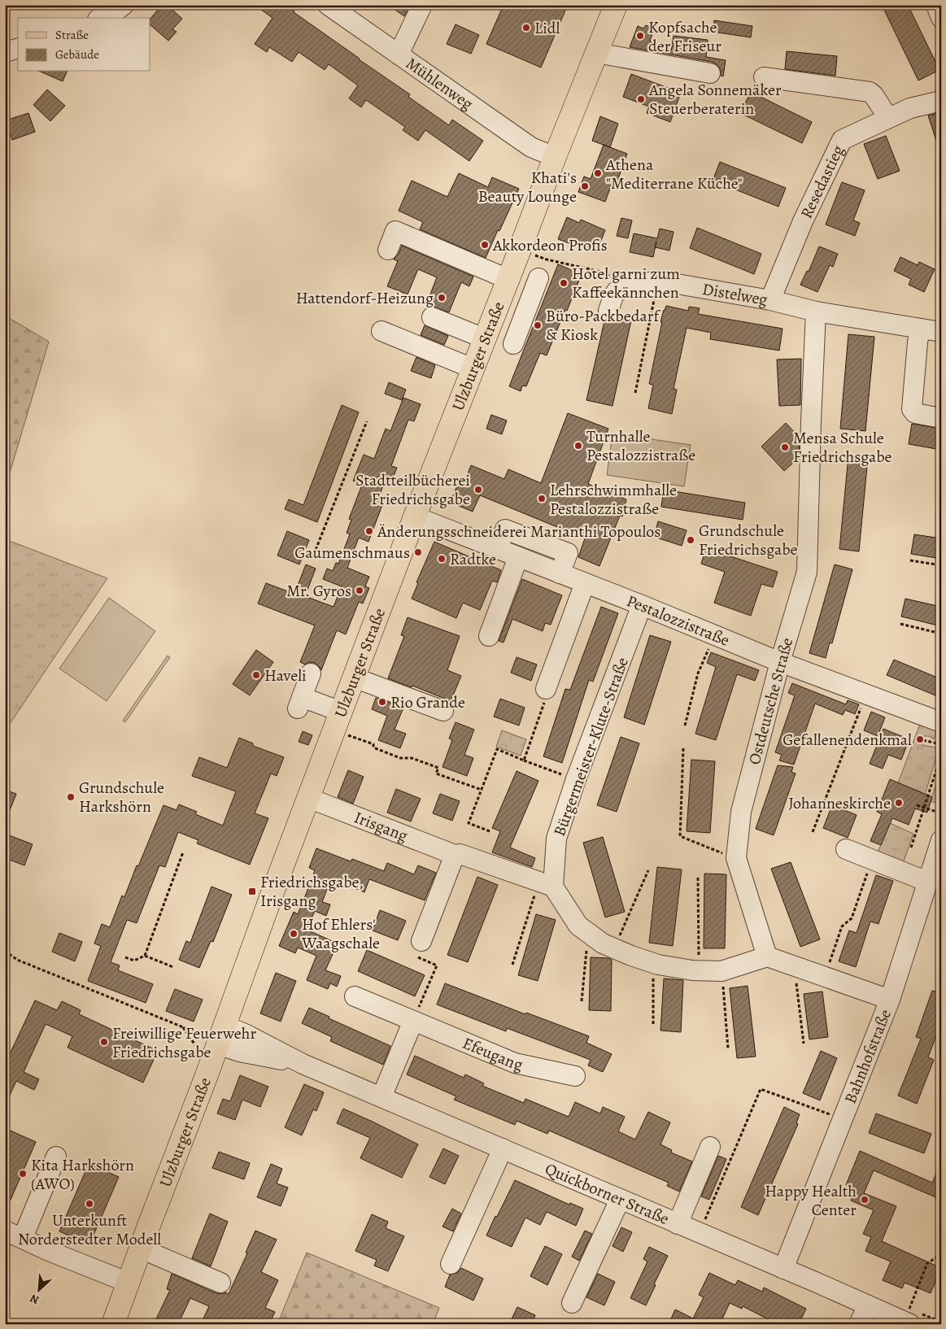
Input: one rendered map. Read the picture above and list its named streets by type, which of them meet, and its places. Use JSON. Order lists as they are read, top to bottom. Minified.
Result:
{"streets":{"main road":["Ulzburger Straße"],"street":["Mühlenweg","Resedastieg","Distelweg","Pestalozzistraße","Ostdeutsche Straße","Bürgermeister-Klute-Straße","Irisgang","Efeugang","Bahnhofstraße","Quickborner Straße"]},"crossings":[["Mühlenweg","Ulzburger Straße"],["Resedastieg","Distelweg"],["Distelweg","Ostdeutsche Straße"],["Ulzburger Straße","Pestalozzistraße"],["Ulzburger Straße","Irisgang"],["Ulzburger Straße","Quickborner Straße"],["Pestalozzistraße","Ostdeutsche Straße"],["Pestalozzistraße","Bürgermeister-Klute-Straße"],["Bürgermeister-Klute-Straße","Irisgang"],["Bahnhofstraße","Quickborner Straße"]],"places":{"other":["Lidl","Kopfsache der Friseur","Angela Sonnemäker Steuerberaterin","Athena \"Mediterrane Küche\"","Khati's Beauty Lounge","Akkordeon Profis","Hotel garni zum Kaffeekännchen","Hattendorf-Heizung","Büro-Packbedarf & Kiosk","Turnhalle Pestalozzistraße","Mensa Schule Friedrichsgabe","Stadtteilbücherei Friedrichsgabe","Lehrschwimmhalle Pestalozzistraße","Änderungsschneiderei Marianthi Topoulos","Grundschule Friedrichsgabe","Gaumenschmaus","Radtke","Mr. Gyros","Haveli","Rio Grande","Gefallenendenkmal","Grundschule Harkshörn","Johanneskirche","Hof Ehlers' Waagschale","Freiwillige Feuerwehr Friedrichsgabe","Kita Harkshörn (AWO)","Happy Health Center","Unterkunft Norderstedter Modell"],"transit":["Friedrichsgabe, Irisgang"]},"legend":["Straße","Gebäude"],"north":"bottom left"}
